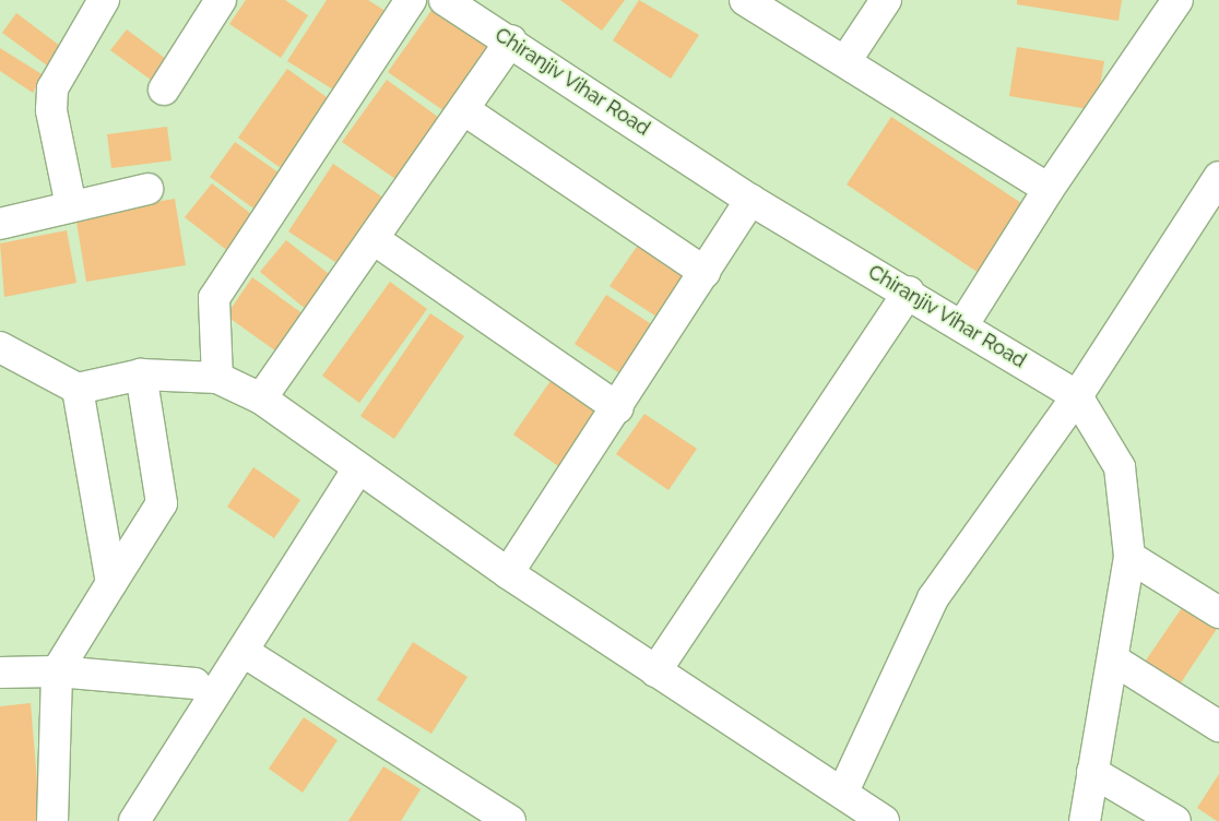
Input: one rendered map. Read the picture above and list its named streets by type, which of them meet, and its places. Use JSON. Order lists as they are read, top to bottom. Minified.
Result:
{"streets":{"street":["Chiranjiv Vihar Road"]}}
